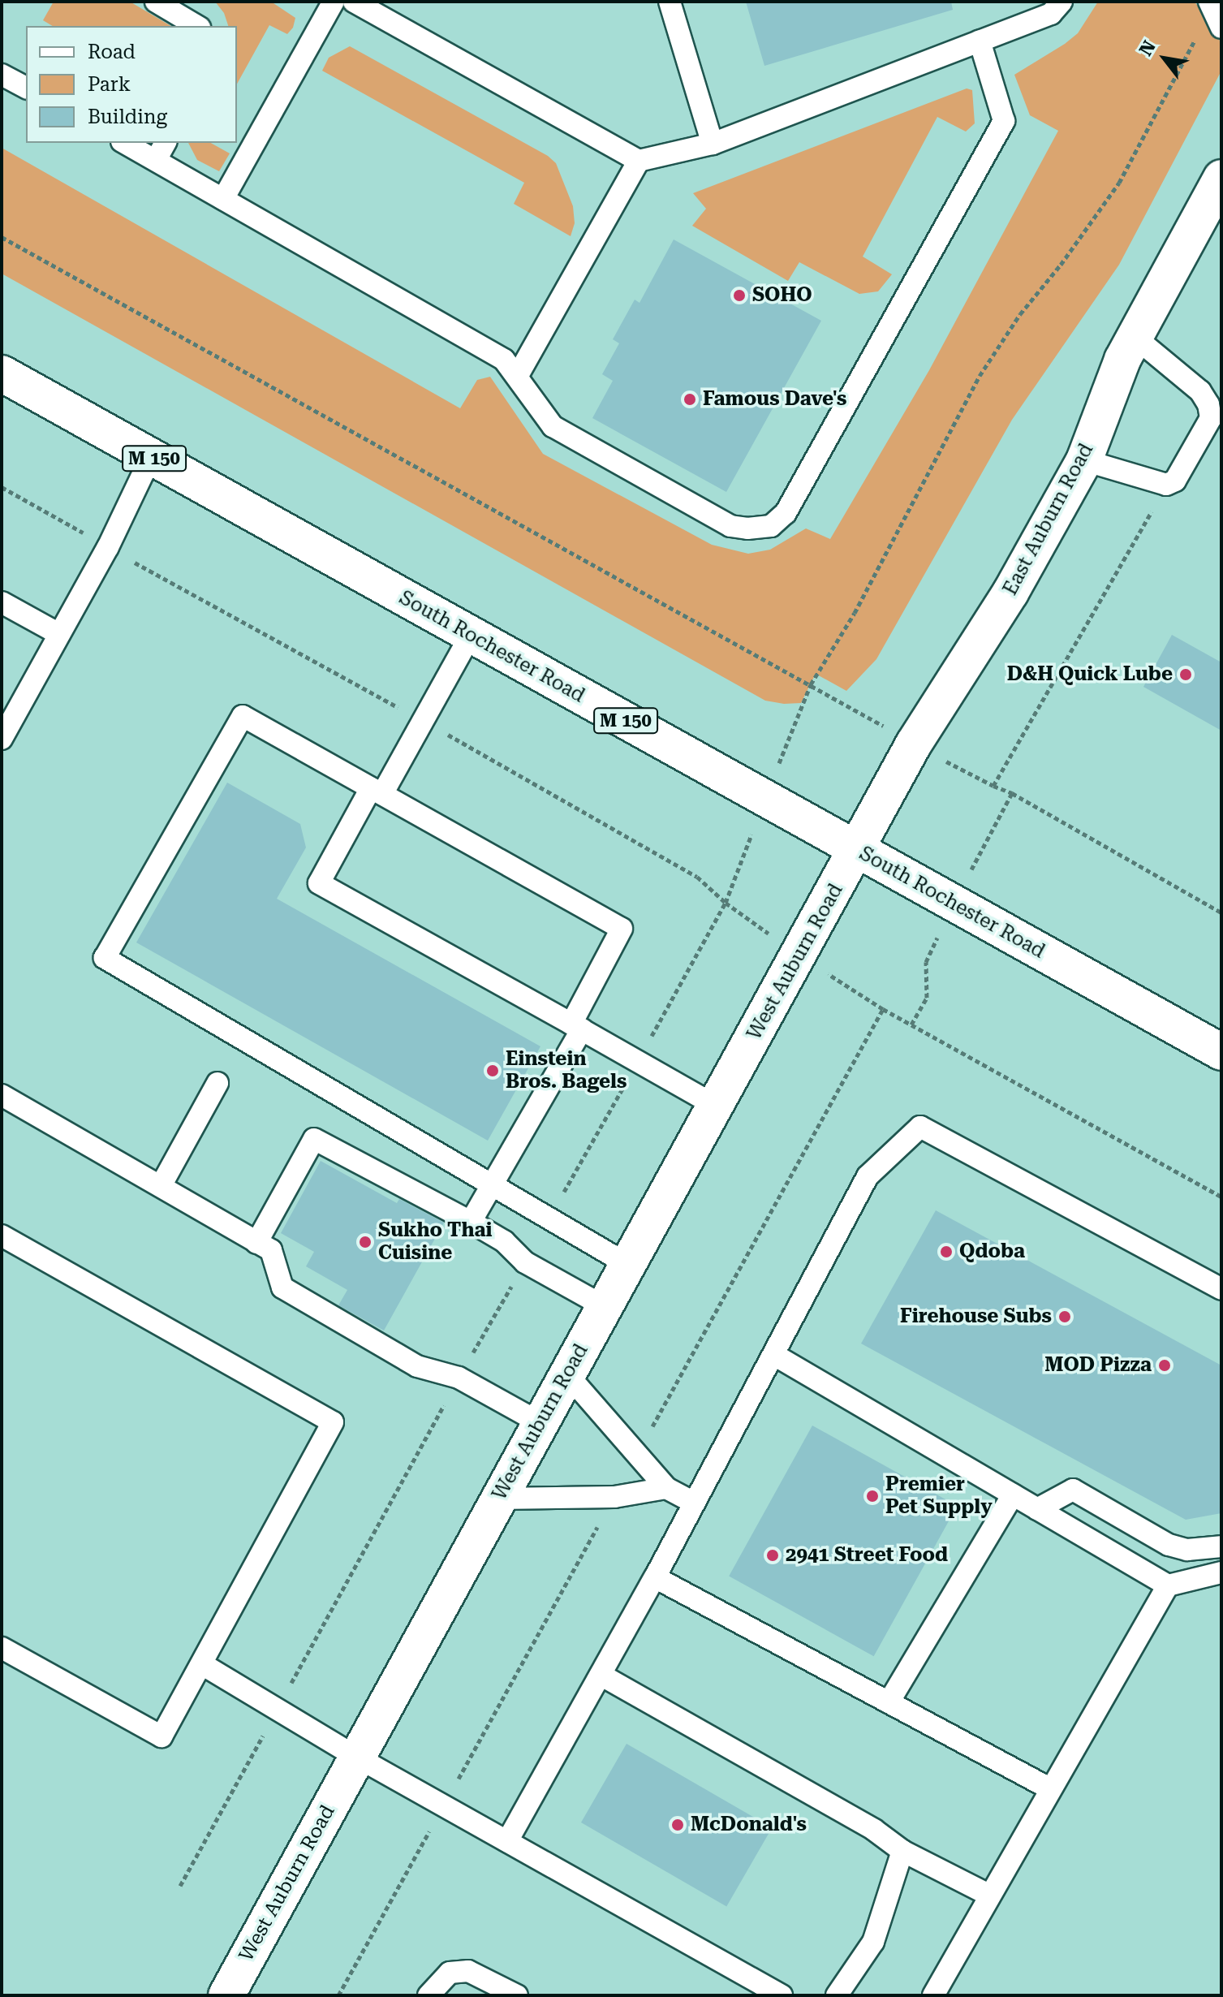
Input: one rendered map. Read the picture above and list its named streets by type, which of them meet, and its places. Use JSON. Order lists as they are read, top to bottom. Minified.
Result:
{"streets":{"main road":["M 150","East Auburn Road","South Rochester Road","West Auburn Road"]},"crossings":[["East Auburn Road","South Rochester Road"],["East Auburn Road","West Auburn Road"],["South Rochester Road","West Auburn Road"]],"places":["SOHO","Famous Dave's","D&H Quick Lube","Einstein Bros. Bagels","Sukho Thai Cuisine","Qdoba","Firehouse Subs","MOD Pizza","Premier Pet Supply","2941 Street Food","McDonald's"],"legend":["Road","Park","Building"],"north":"top left"}
